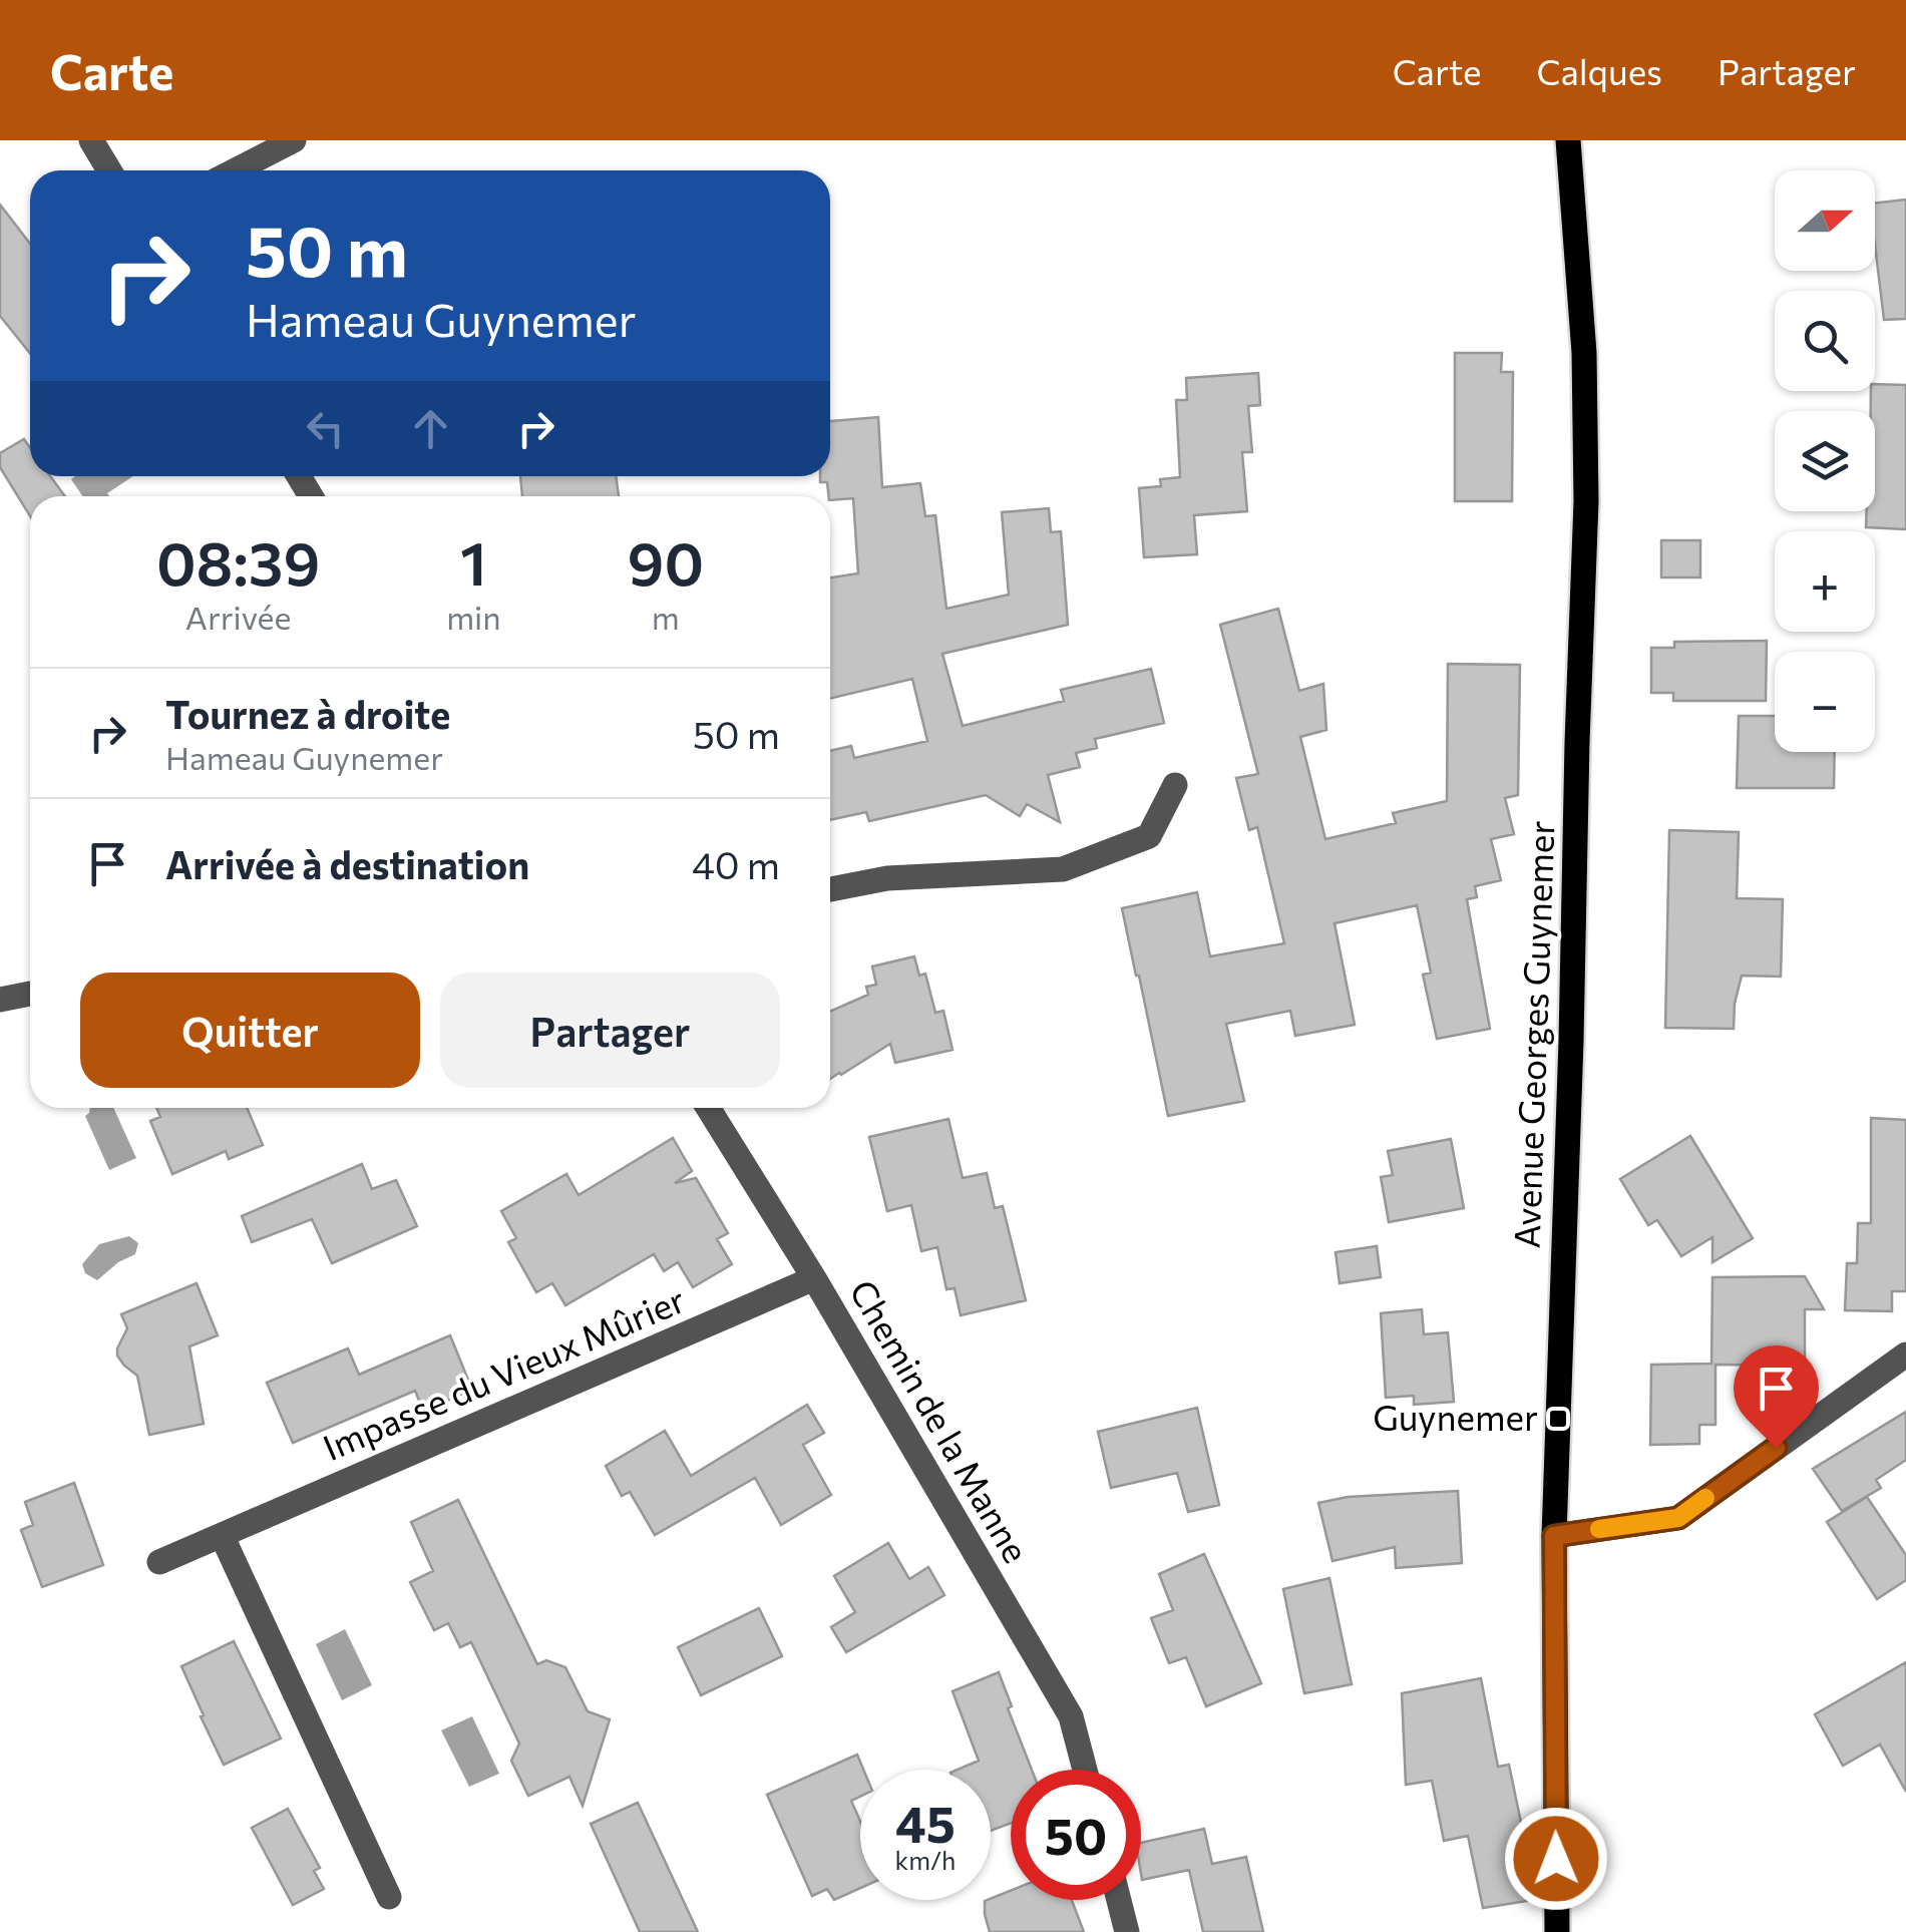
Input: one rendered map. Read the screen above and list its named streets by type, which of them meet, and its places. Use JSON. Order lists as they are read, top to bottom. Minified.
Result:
{"streets":{"main road":["Avenue Georges Guynemer"],"street":["Impasse du Vieux Mûrier","Chemin de la Manne"]},"crossings":[["Impasse du Vieux Mûrier","Chemin de la Manne"]],"places":{"transit":["Guynemer"]},"north":"right","page":{"header":"Carte","nav":["Carte","Calques","Partager"],"map_buttons":["+","−"],"turn":["50 m","Hameau Guynemer"],"eta":["08:39","Arrivée","1","min","90","m"],"list":[{"name":"Tournez à droite","note":"Hameau Guynemer","value":"50 m"},{"name":"Arrivée à destination","value":"40 m"}],"buttons":["Quitter","Partager"],"speed":"45 km/h","limit":"50"}}
